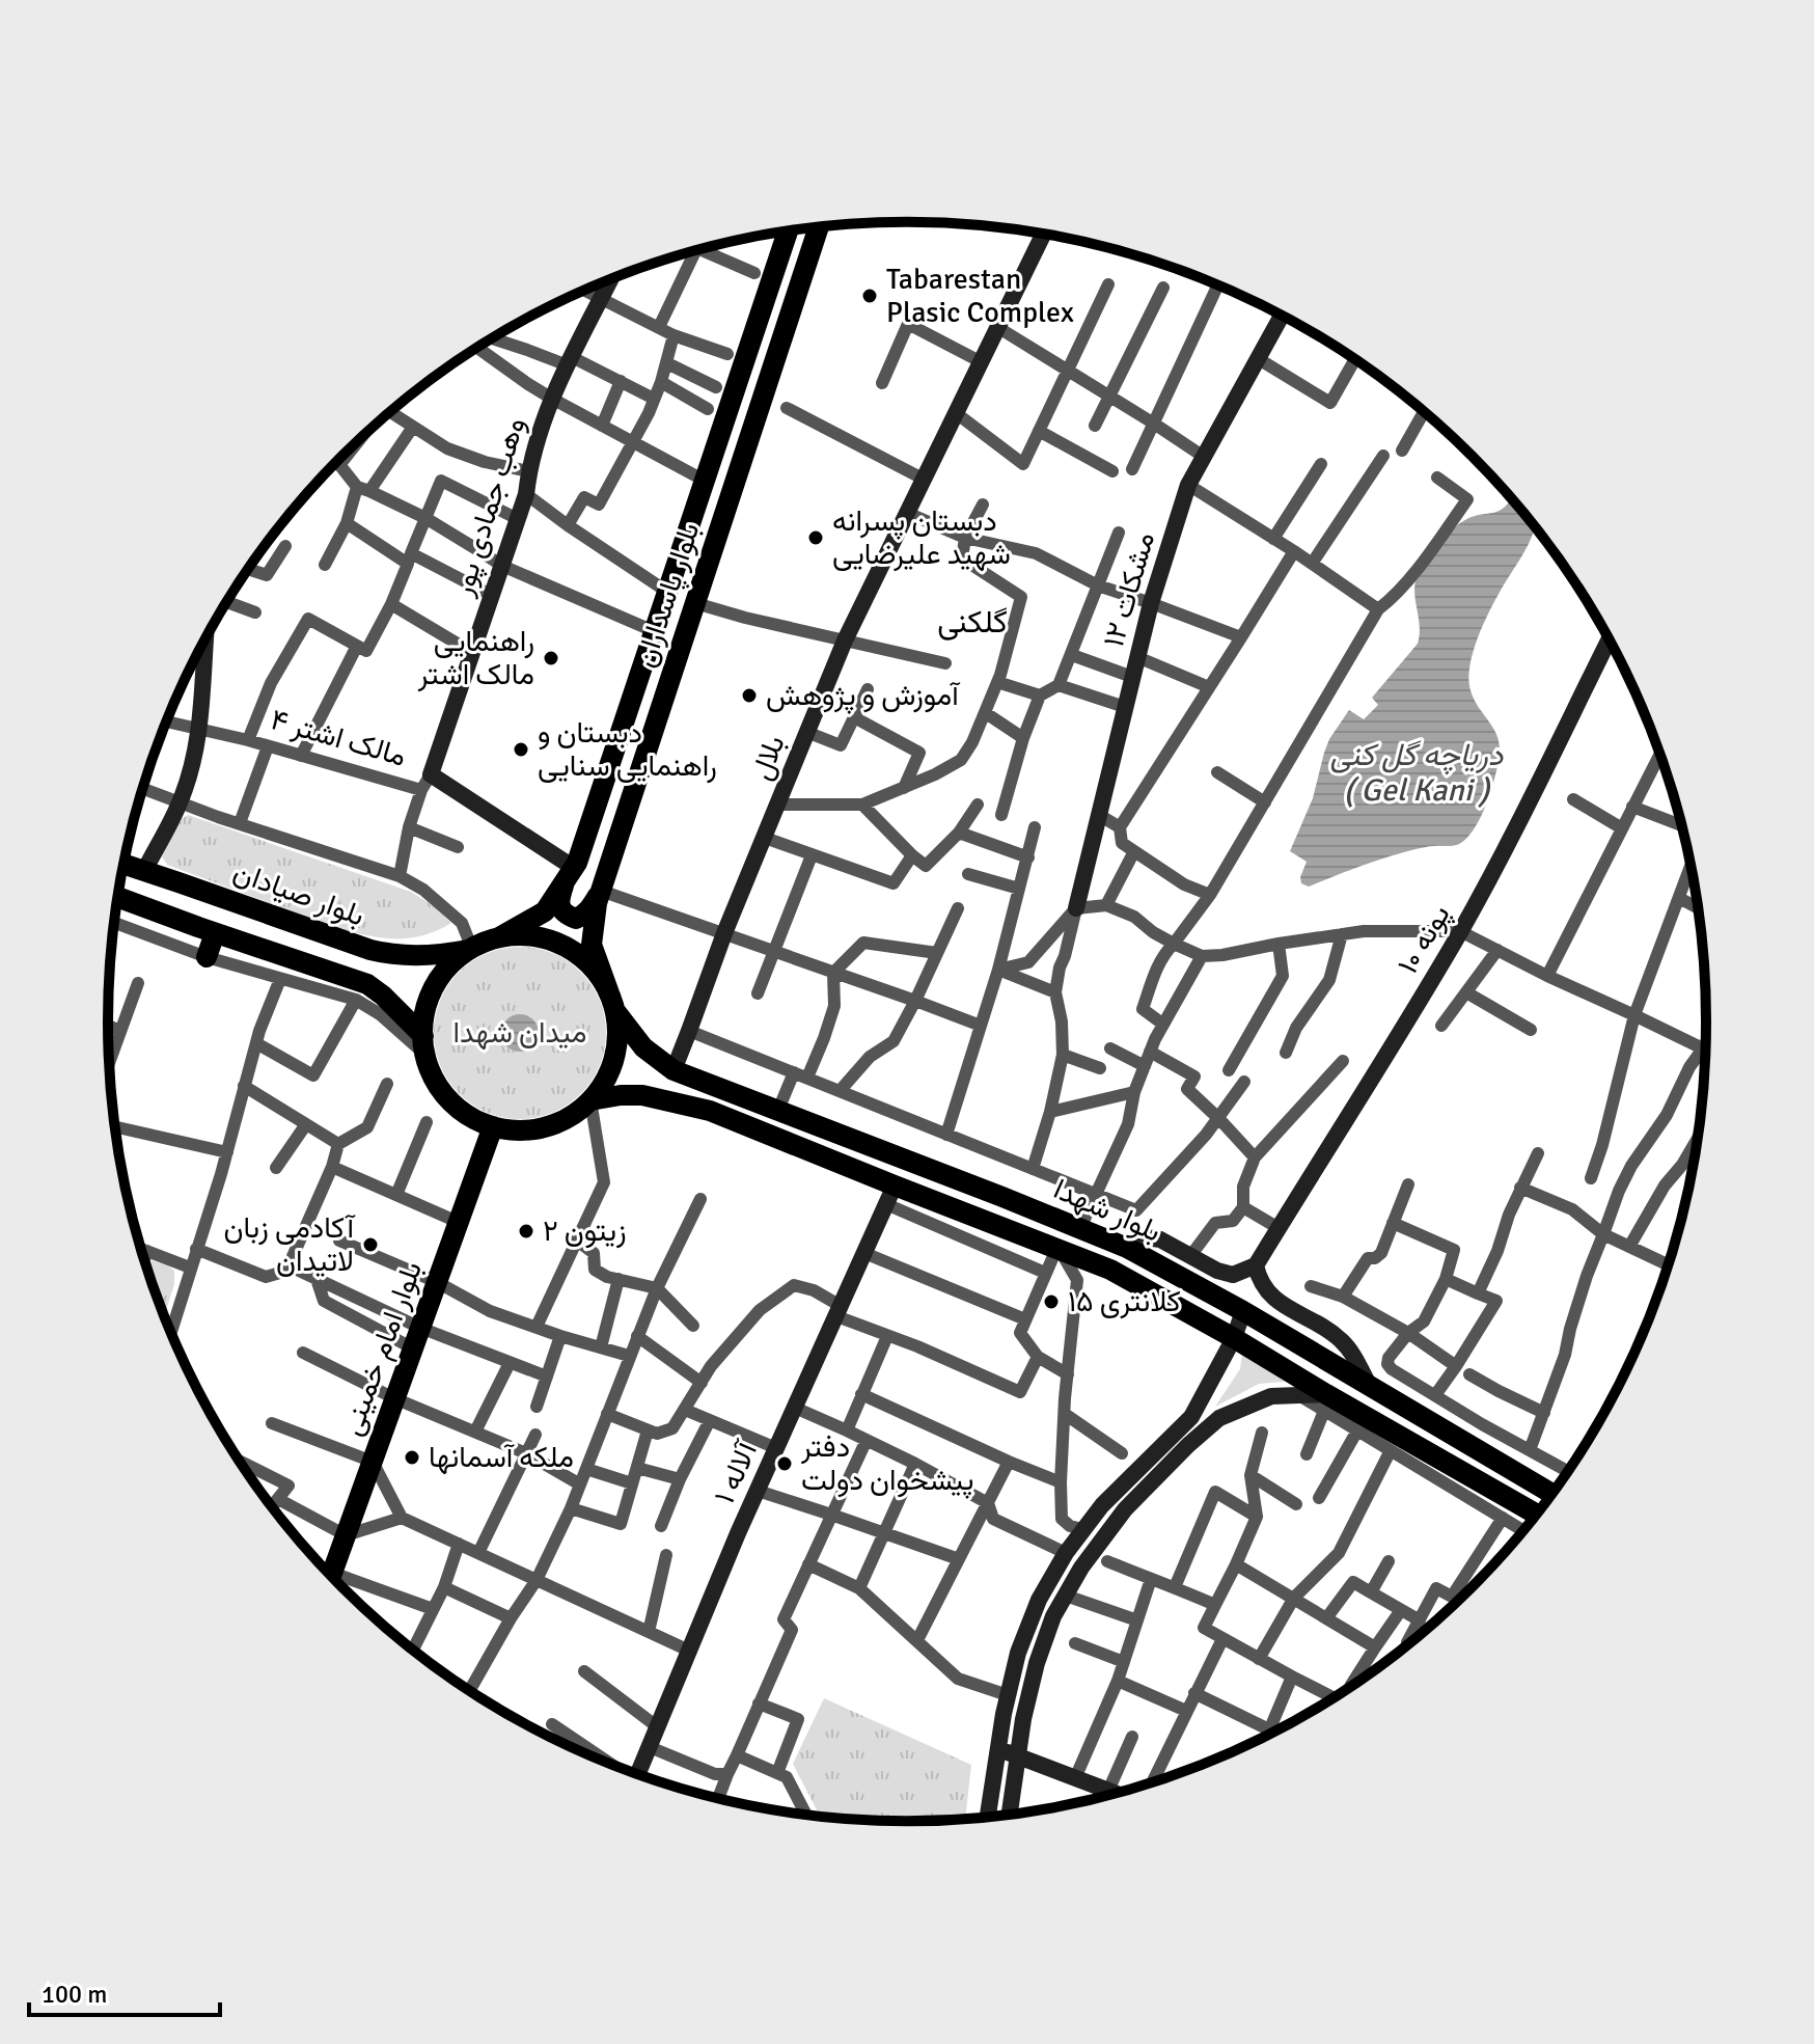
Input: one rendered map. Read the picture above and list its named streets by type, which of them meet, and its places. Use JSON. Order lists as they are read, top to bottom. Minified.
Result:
{"streets":{"main road":["بلوار پاسداران","بلوار صیادان","بلوار شهدا","بلوار امام خمینی"],"street":["وهب جمادی پور","مشکات ۱۲","مالک اشتر ۴","بلال","پونه ۱۰","آلاله ۱"]},"crossings":[["وهب جمادی پور","مالک اشتر ۴"],["بلوار پاسداران","مالک اشتر ۴"],["بلوار پاسداران","بلوار صیادان"],["بلوار پاسداران","بلوار شهدا"],["بلوار پاسداران","بلوار امام خمینی"],["بلال","بلوار شهدا"],["بلوار صیادان","بلوار شهدا"],["بلوار صیادان","بلوار امام خمینی"],["بلوار شهدا","بلوار امام خمینی"],["بلوار شهدا","آلاله ۱"]],"districts":["گلکنی"],"water":["دریاچه گل کنی ( Gel Kani )"],"parks":["میدان شهدا"],"places":["Tabarestan Plasic Complex","دبستان پسرانه شهید علیرضایی","راهنمایی مالک اشتر","آموزش و پژوهش","دبستان و راهنمایی سنایی","زیتون ۲","آکادمی زبان لاتیدان","کلانتری ۱۵","ملکه آسمانها","دفتر پیشخوان دولت"],"scale_bar":"100 m"}
